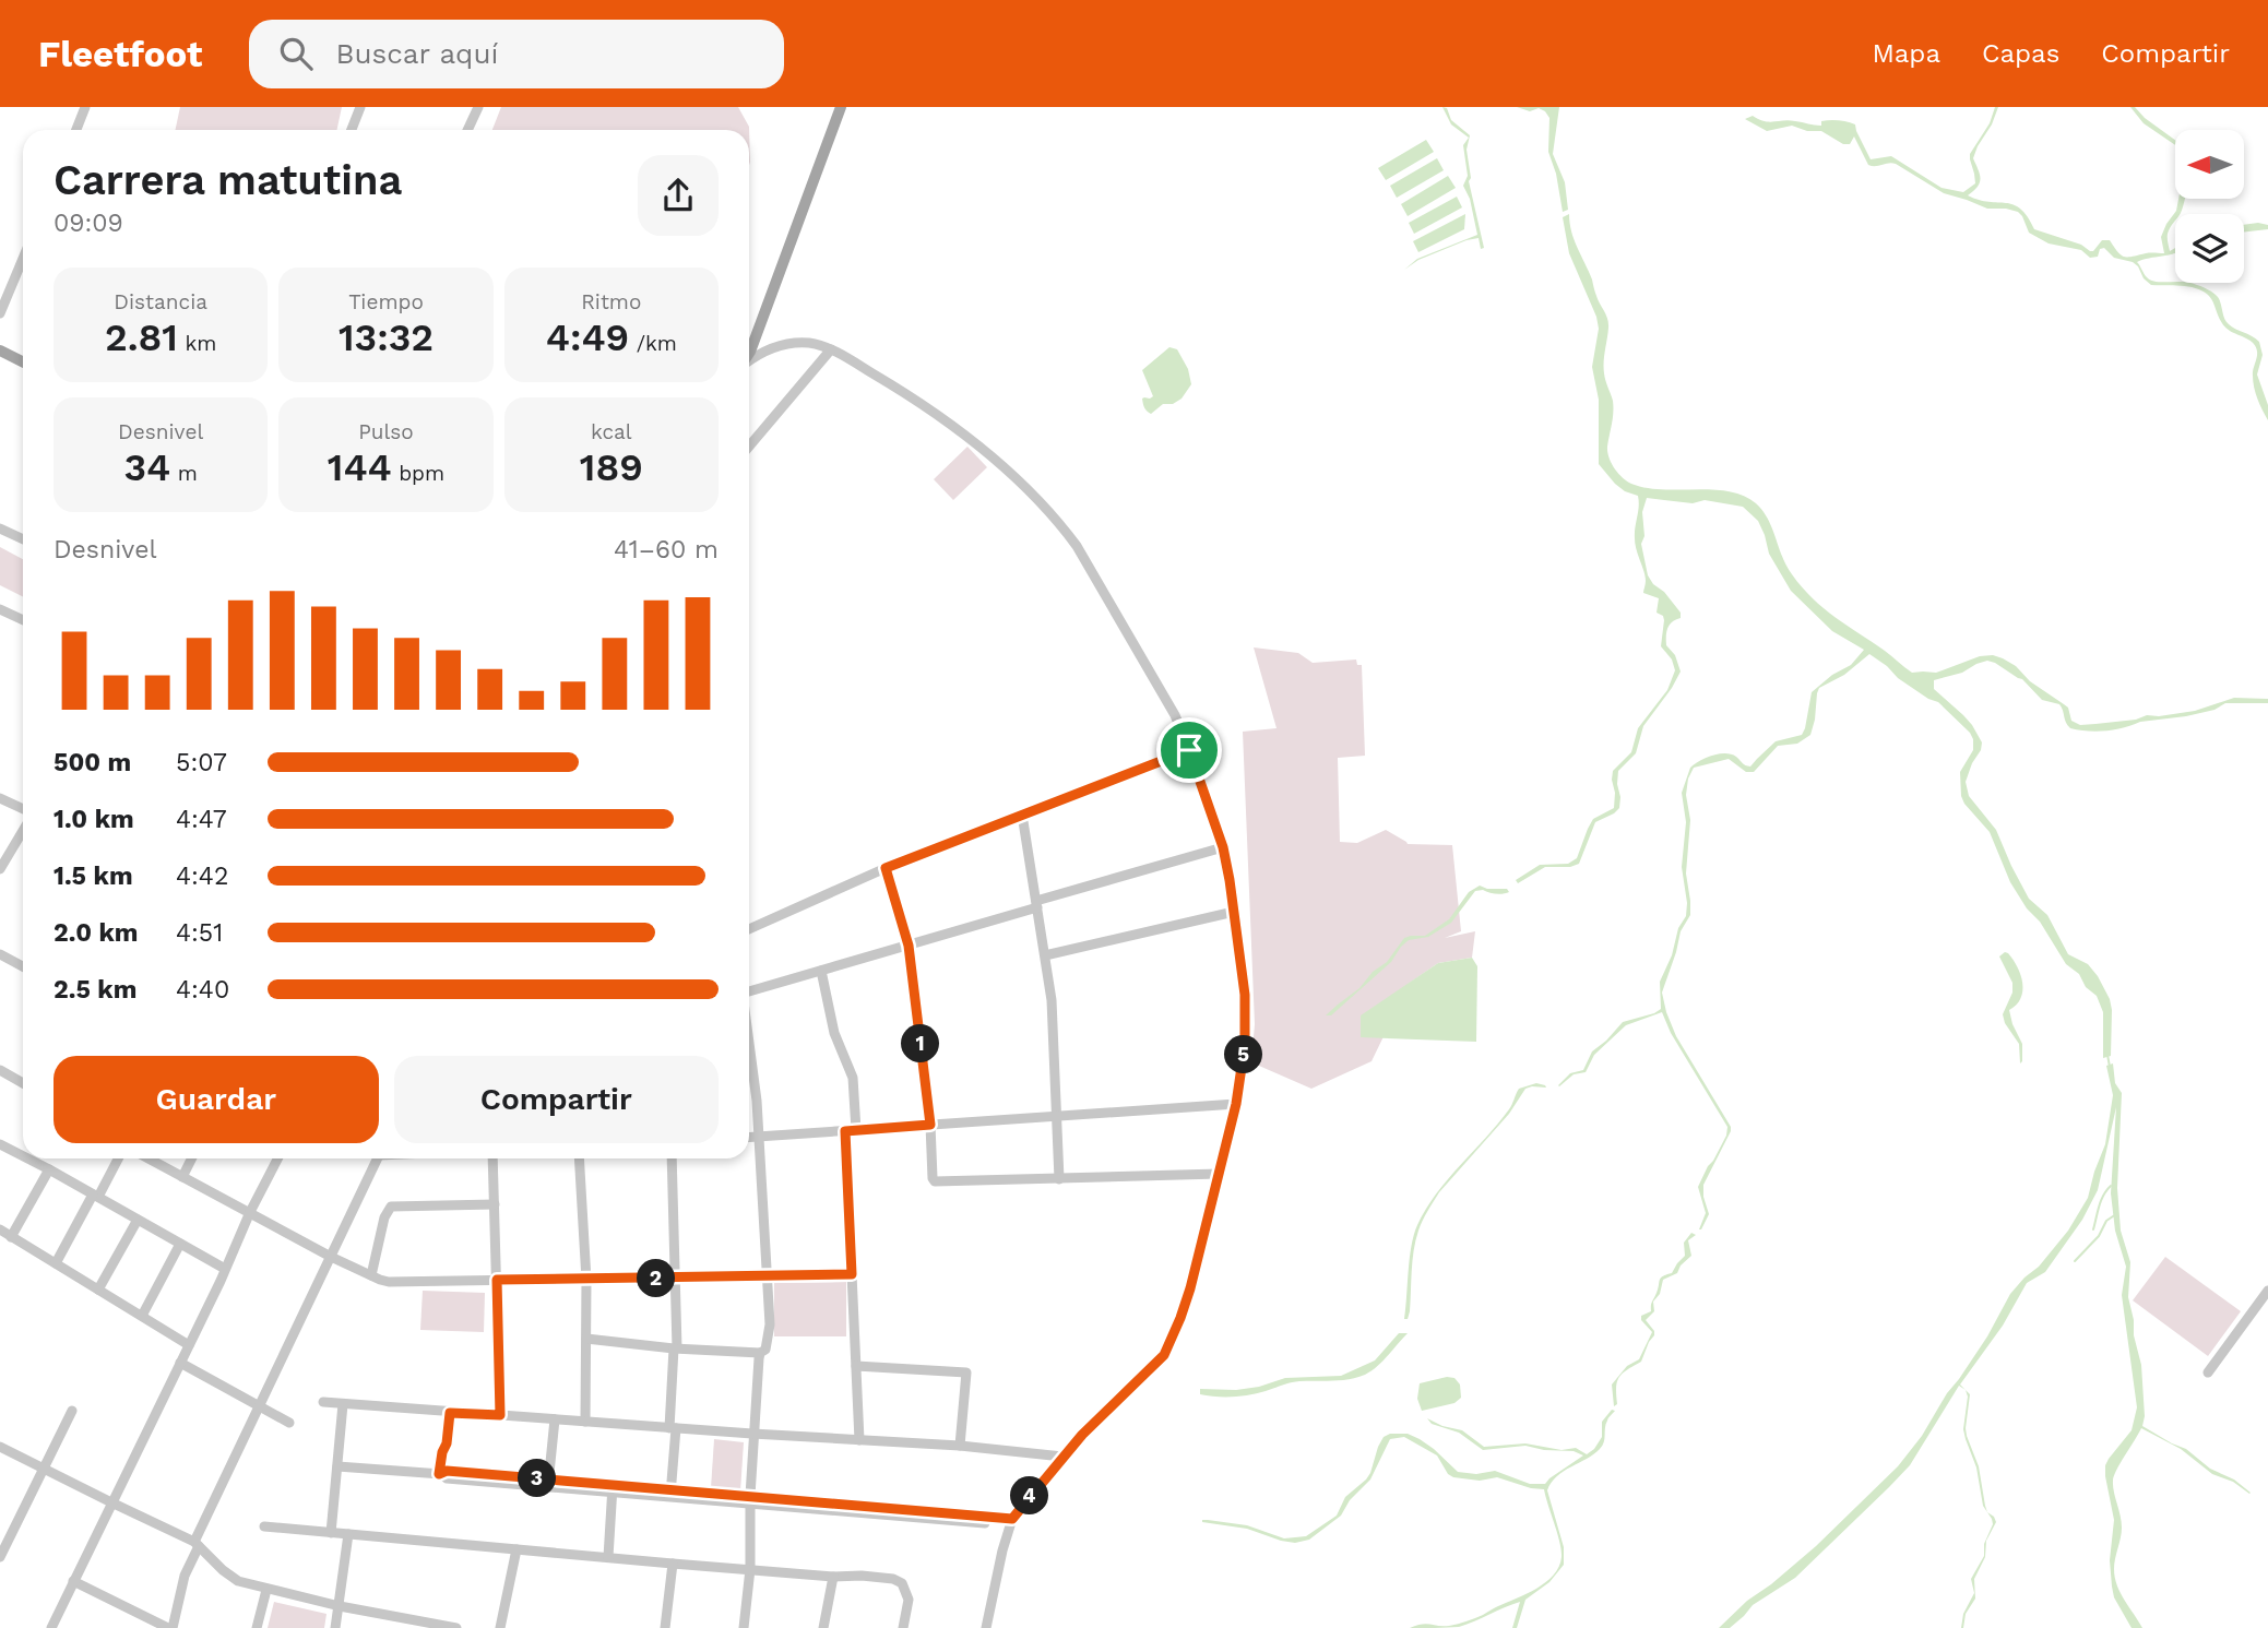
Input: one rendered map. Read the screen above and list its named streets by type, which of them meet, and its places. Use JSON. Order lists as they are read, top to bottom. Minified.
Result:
{"north":"left","page":{"header":"Fleetfoot","search":"Buscar aquí","nav":["Mapa","Capas","Compartir"],"heading":["Carrera matutina","09:09"],"stats":[["Distancia","2.81 km"],["Tiempo","13:32"],["Ritmo","4:49 /km"],["Desnivel","34 m"],["Pulso","144 bpm"],["kcal","189"]],"chart":["Desnivel","41–60 m"],"list":[{"name":"500 m","note":"5:07"},{"name":"1.0 km","note":"4:47"},{"name":"1.5 km","note":"4:42"},{"name":"2.0 km","note":"4:51"},{"name":"2.5 km","note":"4:40"}],"pins":["1","5","2","3","4"],"buttons":["Guardar","Compartir"]}}
